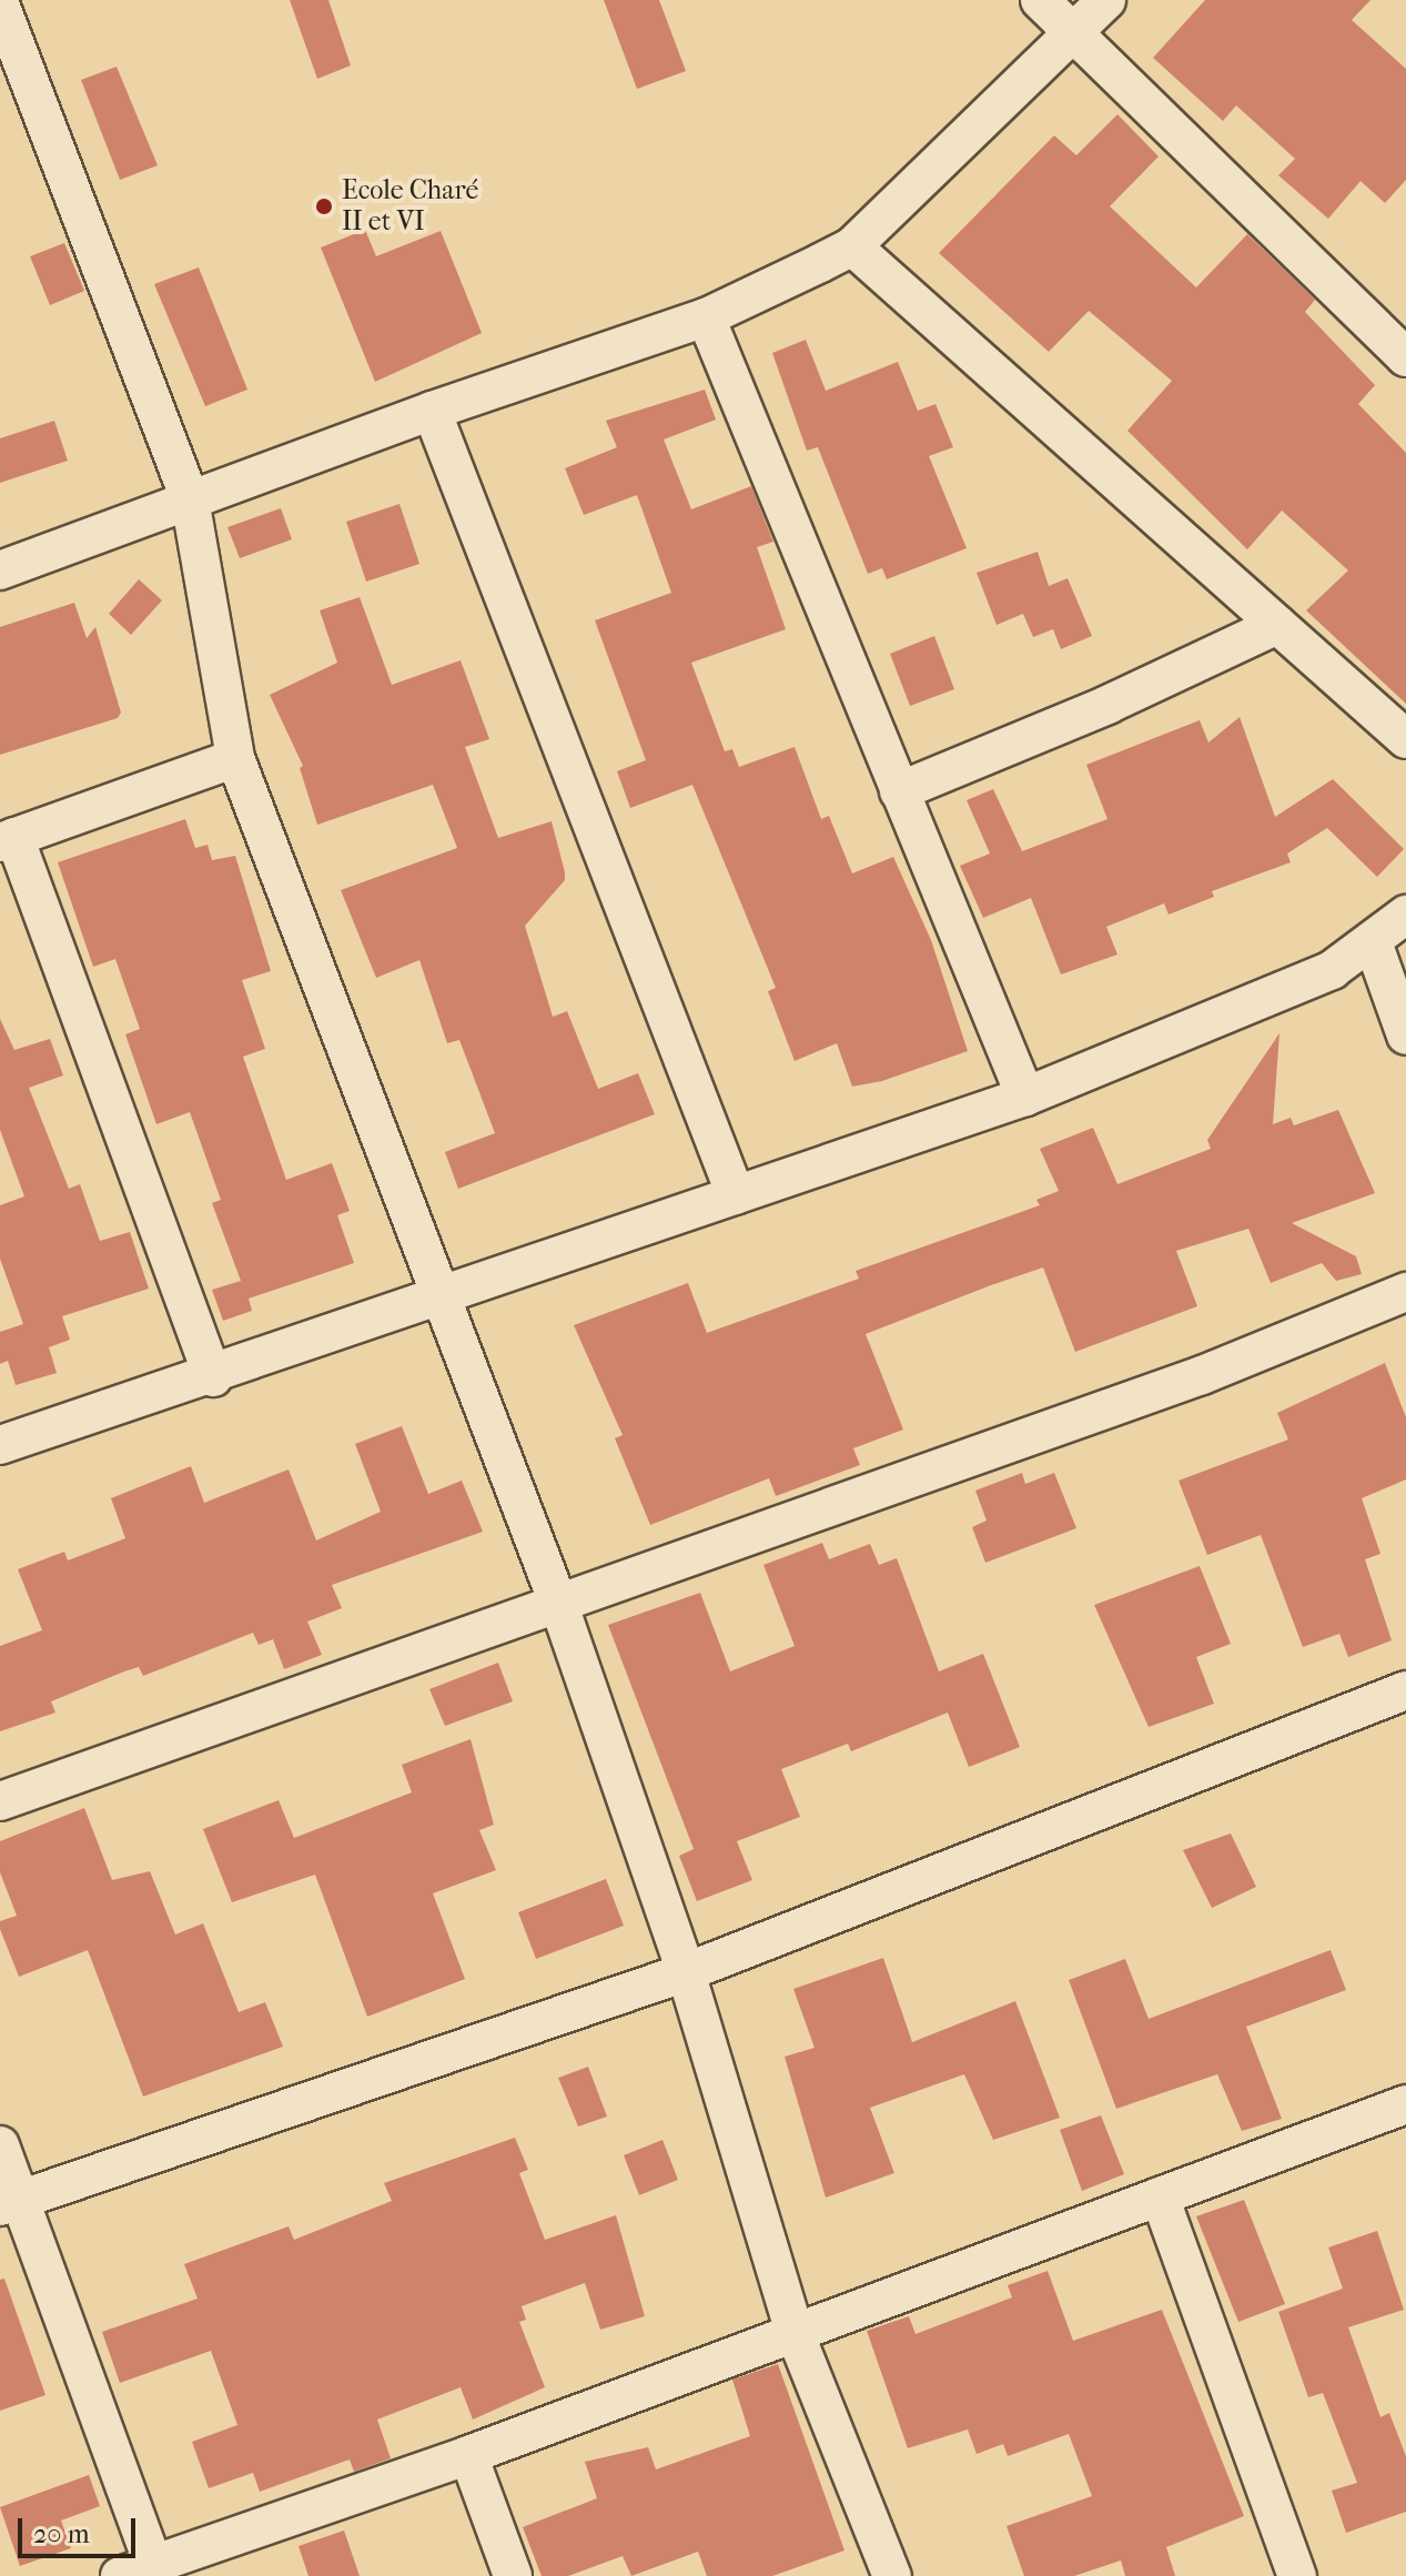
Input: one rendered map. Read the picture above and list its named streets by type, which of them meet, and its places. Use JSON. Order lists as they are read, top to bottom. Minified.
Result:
{"places":["Ecole Charé II et VI"],"scale_bar":"20 m"}
